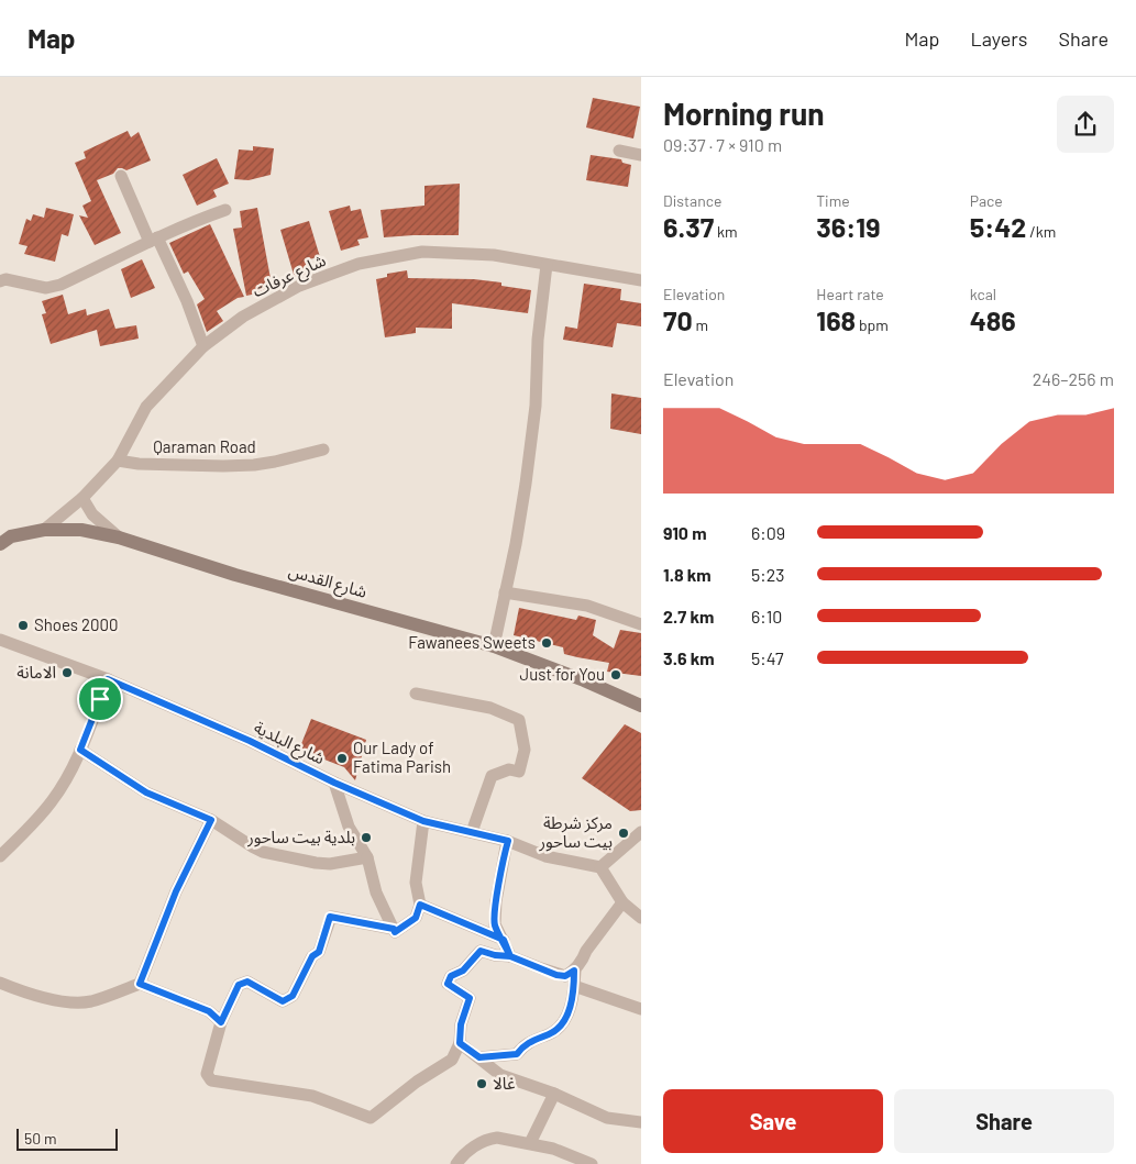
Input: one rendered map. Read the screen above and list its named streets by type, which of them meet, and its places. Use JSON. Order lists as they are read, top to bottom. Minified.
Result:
{"streets":{"main road":["شارع القدس"],"street":["شارع عرفات","Qaraman Road","شارع البلدية"]},"crossings":[["شارع عرفات","Qaraman Road"],["شارع عرفات","شارع القدس"]],"places":["Shoes 2000","Fawanees Sweets","الامانة","Just for You","Our Lady of Fatima Parish","مركز شرطة بيت ساحور","بلدية بيت ساحور","غالا"],"scale_bar":"50 m","page":{"header":"Map","nav":["Map","Layers","Share"],"heading":["Morning run","09:37 · 7 × 910 m"],"stats":[["Distance","6.37 km"],["Time","36:19"],["Pace","5:42 /km"],["Elevation","70 m"],["Heart rate","168 bpm"],["kcal","486"]],"chart":["Elevation","246–256 m"],"list":[{"name":"910 m","note":"6:09"},{"name":"1.8 km","note":"5:23"},{"name":"2.7 km","note":"6:10"},{"name":"3.6 km","note":"5:47"}],"buttons":["Save","Share"],"scale":"50 m"}}
